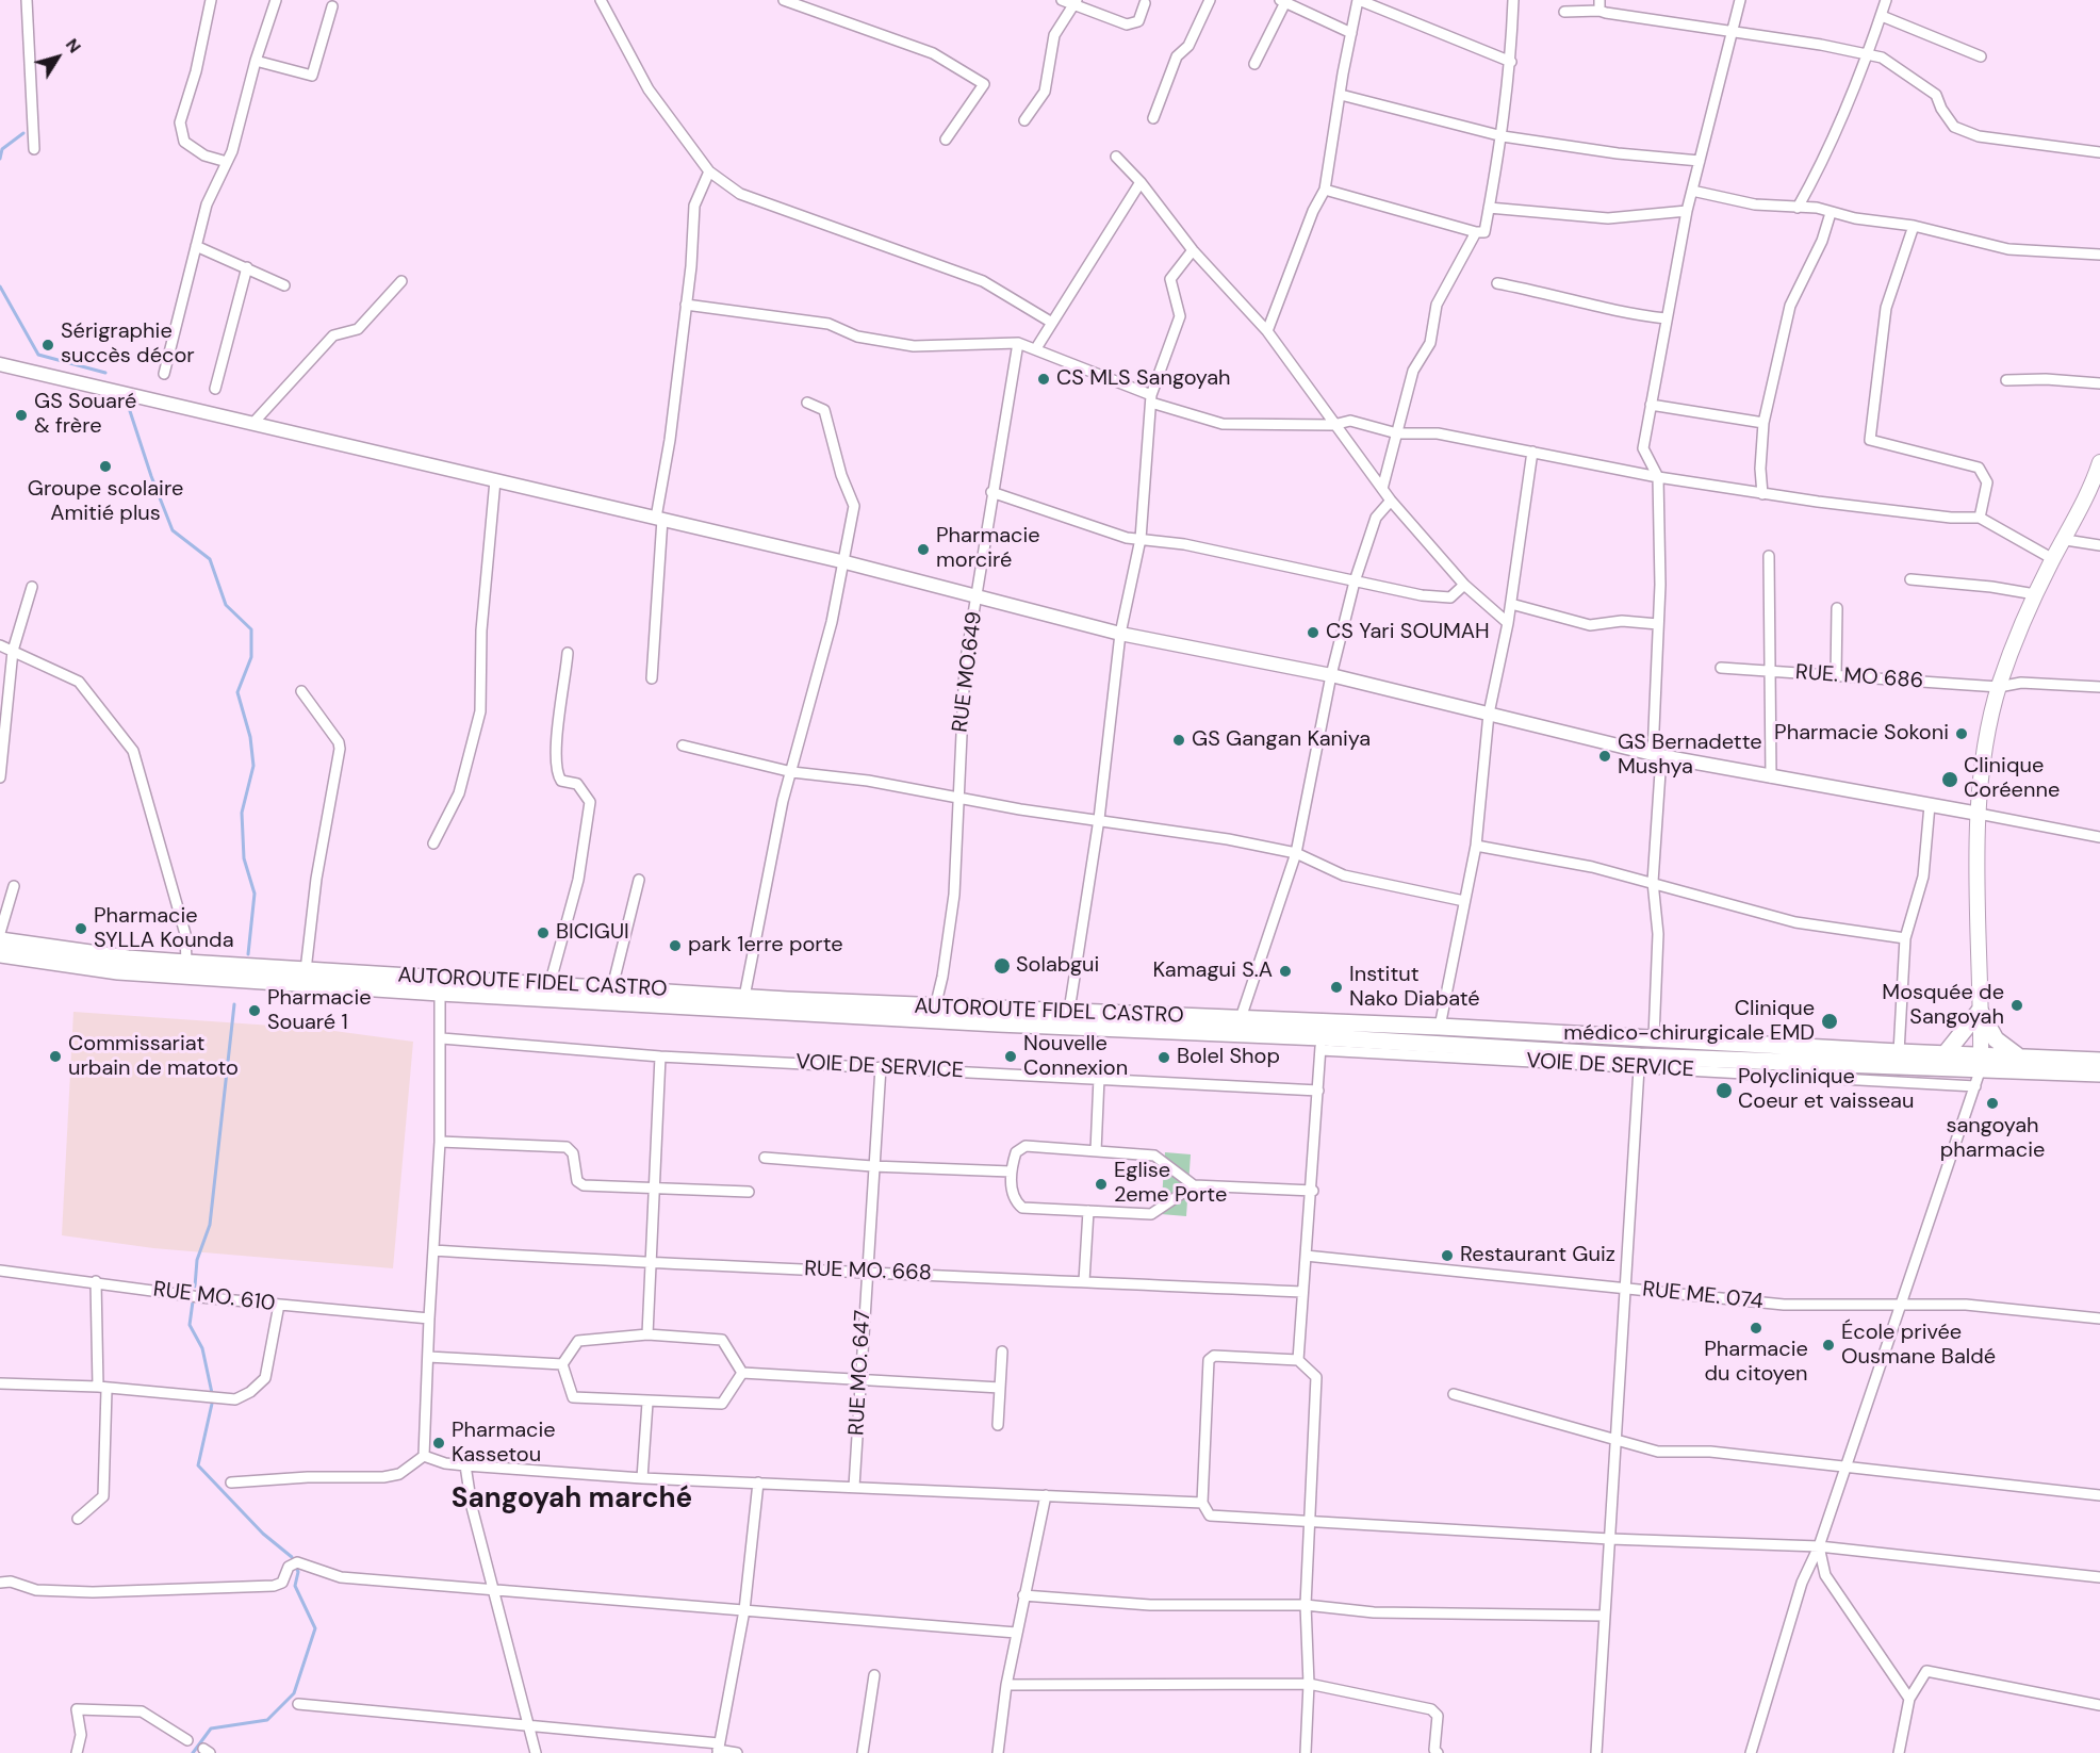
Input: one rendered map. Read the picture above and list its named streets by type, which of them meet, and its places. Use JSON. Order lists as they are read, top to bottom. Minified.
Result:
{"streets":{"highway":["AUTOROUTE FIDEL CASTRO"],"street":["RUE MO.649","RUE. MO 686","VOIE DE SERVICE","RUE MO. 668","RUE ME. 074","RUE MO. 610","RUE MO. 647"]},"crossings":[["RUE MO.649","AUTOROUTE FIDEL CASTRO"],["AUTOROUTE FIDEL CASTRO","VOIE DE SERVICE"],["VOIE DE SERVICE","RUE MO. 647"],["RUE MO. 668","RUE MO. 647"]],"districts":["Sangoyah marché"],"places":["Sérigraphie succès décor","CS MLS Sangoyah","GS Souaré & frère","Groupe scolaire Amitié plus","Pharmacie morciré","CS Yari SOUMAH","Pharmacie Sokoni","GS Gangan Kaniya","GS Bernadette Mushya","Clinique Coréenne","Pharmacie SYLLA Kounda","BICIGUI","park 1erre porte","Solabgui","Kamagui S.A","Institut Nako Diabaté","Mosquée de Sangoyah","Pharmacie Souaré 1","Clinique médico-chirurgicale EMD","Commissariat urbain de matoto","Nouvelle Connexion","Bolel Shop","Polyclinique Coeur et vaisseau","sangoyah pharmacie","Eglise 2eme Porte","Restaurant Guiz","Pharmacie du citoyen","École privée Ousmane Baldé","Pharmacie Kassetou"],"north":"top right"}
